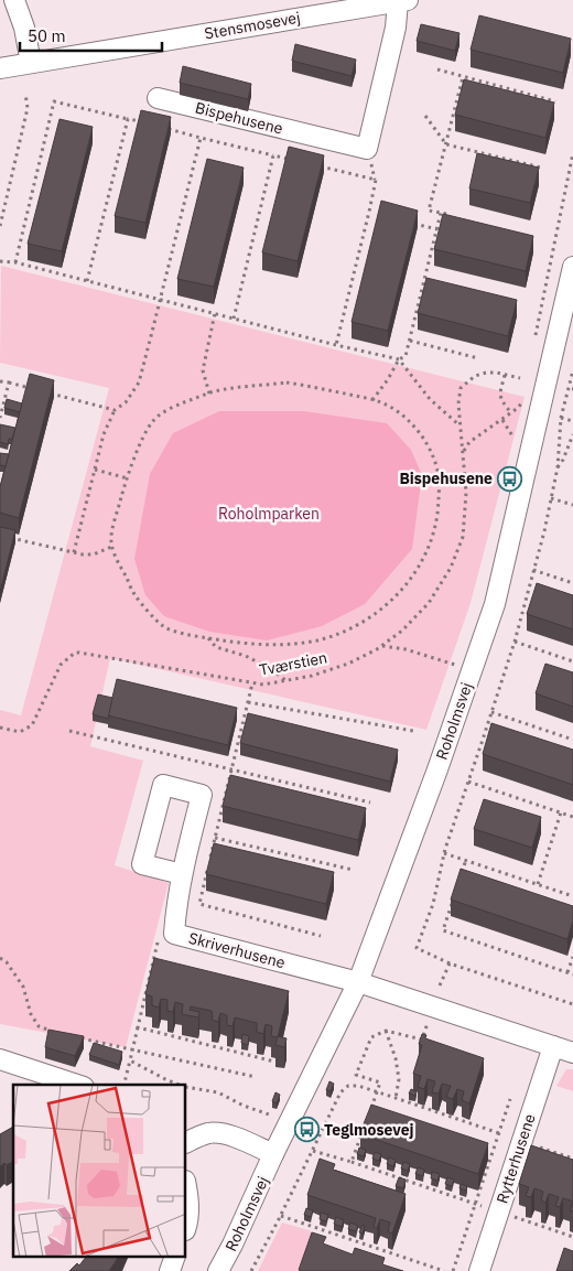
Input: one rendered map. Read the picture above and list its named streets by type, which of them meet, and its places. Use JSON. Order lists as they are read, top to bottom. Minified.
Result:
{"streets":{"street":["Stensmosevej","Bispehusene","Roholmsvej","Skriverhusene","Rytterhusene"],"path":["Tværstien"]},"crossings":[["Stensmosevej","Bispehusene"],["Roholmsvej","Skriverhusene"]],"parks":["Roholmparken"],"places":{"bus stop":["Bispehusene","Teglmosevej"]},"scale_bar":"50 m"}
